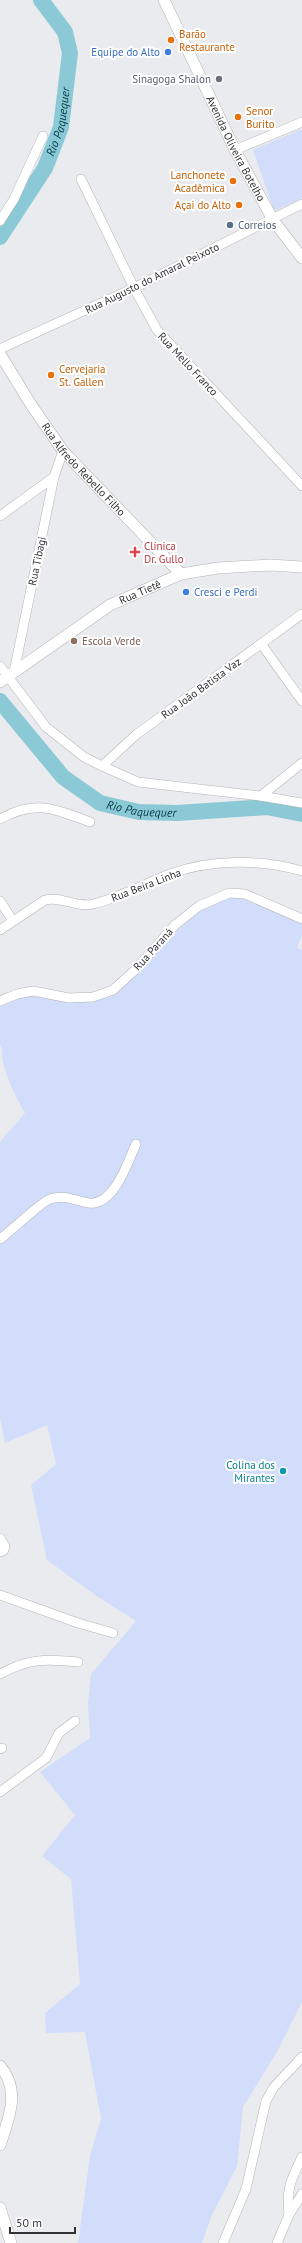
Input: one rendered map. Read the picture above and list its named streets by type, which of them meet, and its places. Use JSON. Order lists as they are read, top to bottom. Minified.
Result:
{"streets":{"main road":["Avenida Oliveira Botelho","Rua Alfredo Rebello Filho","Rua Tietê"],"street":["Rua Augusto do Amaral Peixoto","Rua Mello Franco","Rua Tibagi","Rua João Batista Vaz","Rua Beira Linha","Rua Paraná"]},"crossings":[["Avenida Oliveira Botelho","Rua Augusto do Amaral Peixoto"],["Rua Augusto do Amaral Peixoto","Rua Mello Franco"],["Rua Alfredo Rebello Filho","Rua Tibagi"],["Rua Alfredo Rebello Filho","Rua Tietê"],["Rua Tibagi","Rua Tietê"]],"water":["Rio Paquequer"],"places":{"other":["Barão Restaurante","Equipe do Alto","Sinagoga Shalon","Senor Burito","Lanchonete Acadêmica","Açai do Alto","Correios","Cervejaria St. Gallen","Cresci e Perdi","Escola Verde","Colina dos Mirantes"],"health":["Clínica Dr. Gullo"]},"scale_bar":"50 m"}
